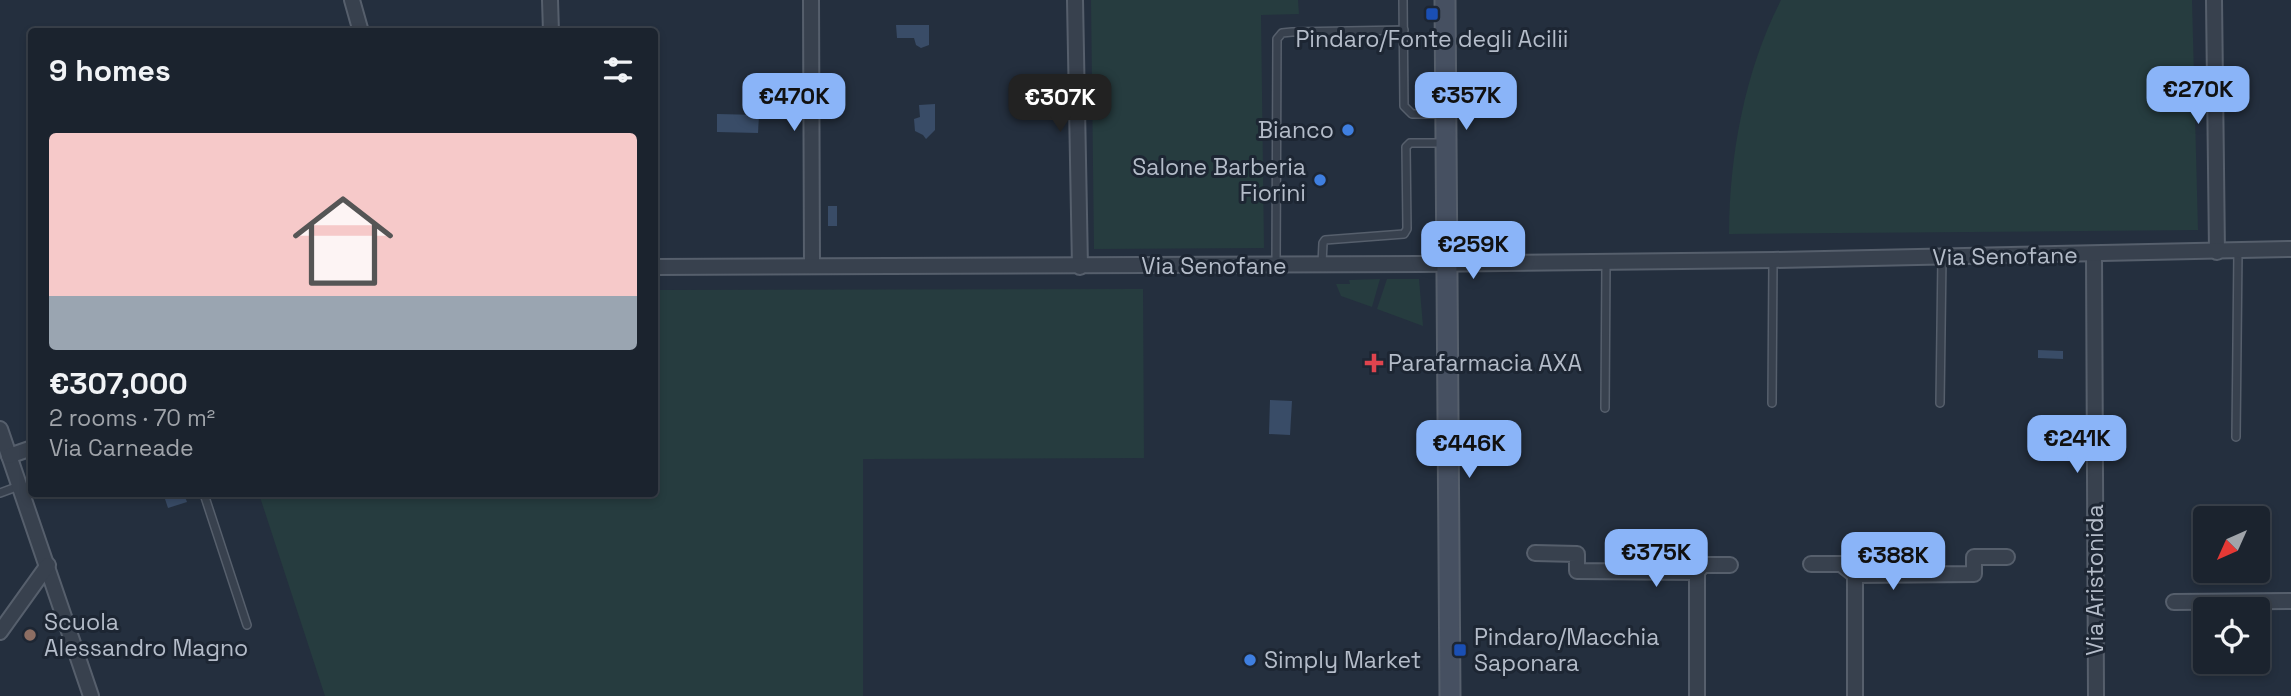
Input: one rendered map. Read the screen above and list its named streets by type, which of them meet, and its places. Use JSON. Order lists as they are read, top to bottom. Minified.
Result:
{"streets":{"street":["Via Senofane","Via Aristonida"]},"crossings":[["Via Senofane","Via Aristonida"]],"places":{"transit":["Pindaro/Fonte degli Acilii","Pindaro/Macchia Saponara"],"other":["Bianco","Salone Barberia Fiorini","Scuola Alessandro Magno","Simply Market"],"health":["Parafarmacia AXA"]},"north":"bottom left","page":{"heading":"9 homes","price":["€270K","€357K","€470K","€307K","€259K","€241K","€446K","€375K","€388K"],"list":[{"name":"€307,000","note":"2 rooms · 70 m² · Via Carneade"}]}}
